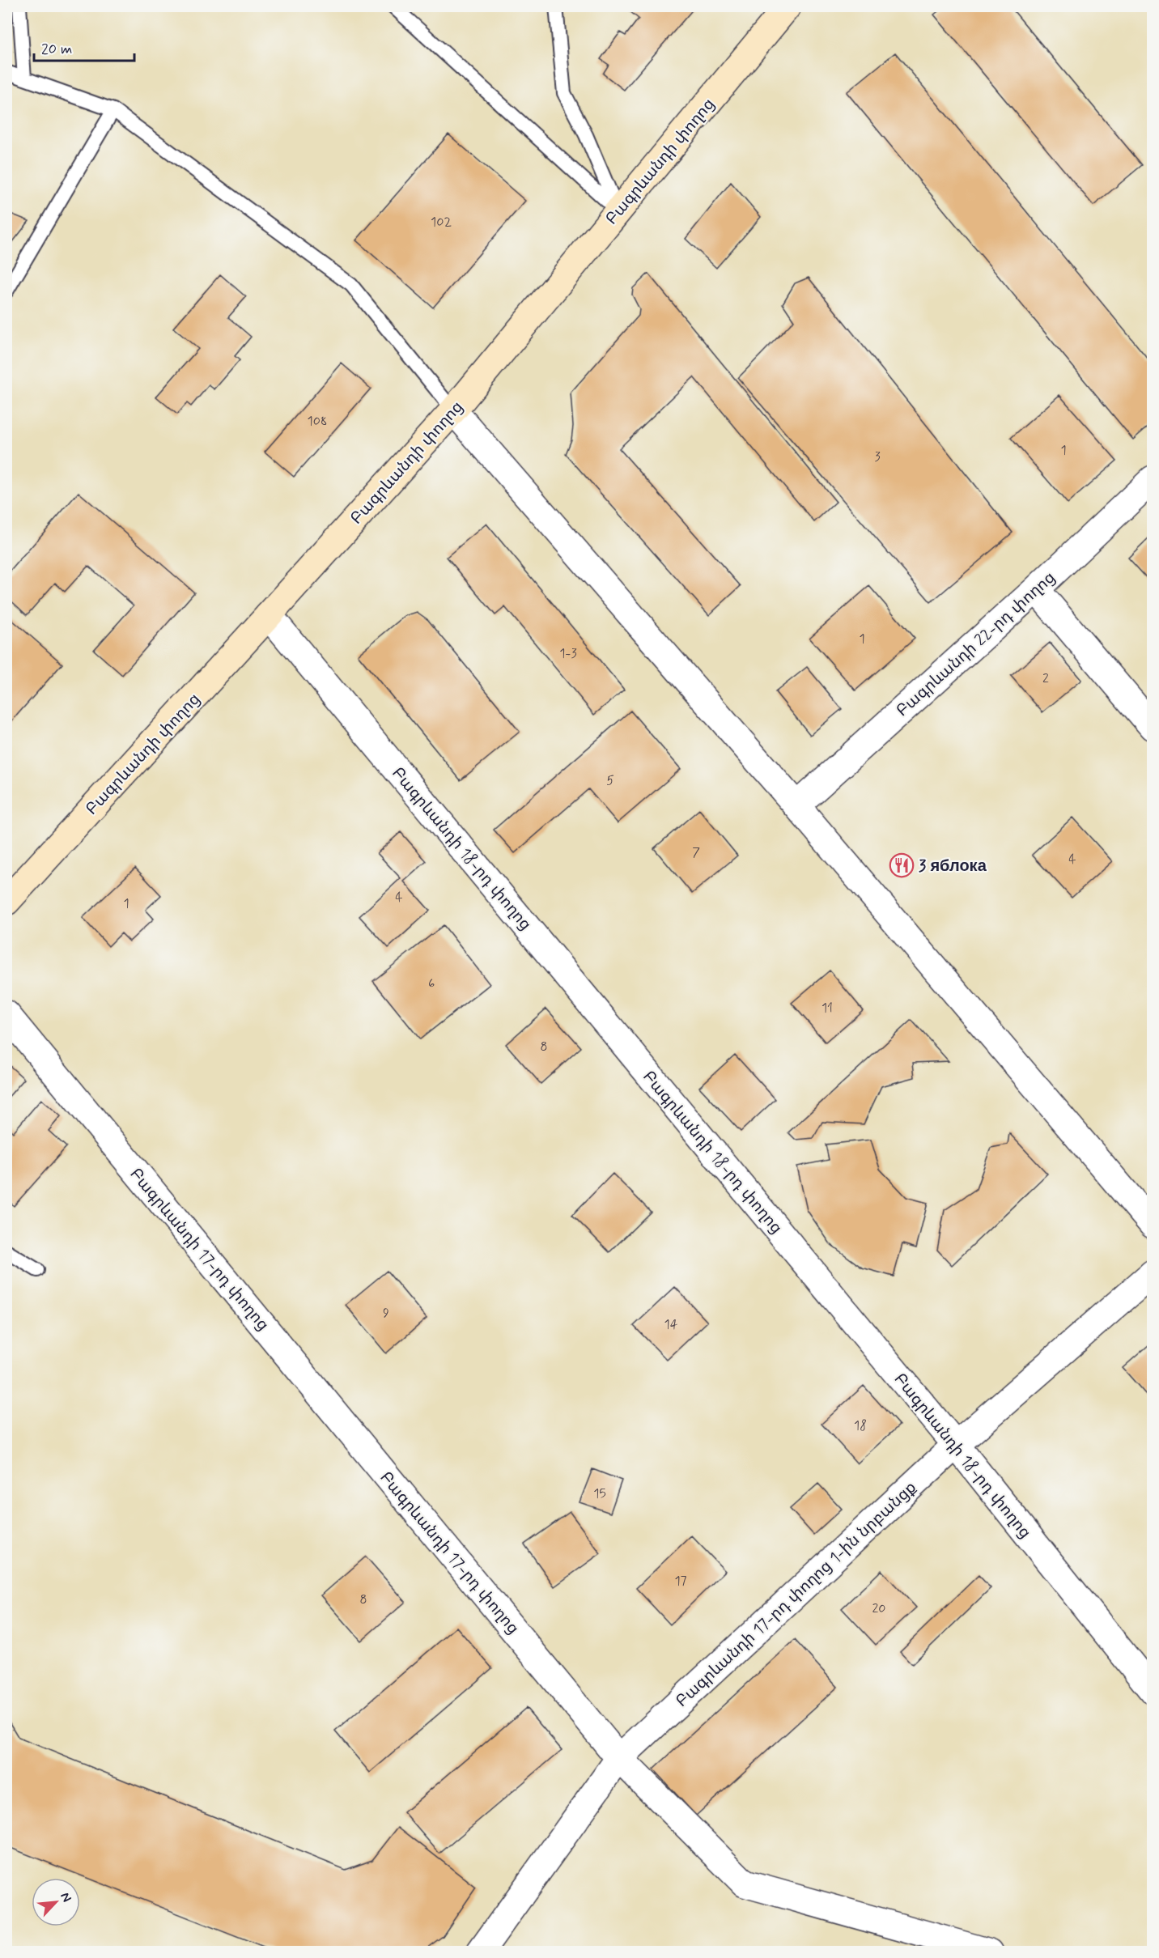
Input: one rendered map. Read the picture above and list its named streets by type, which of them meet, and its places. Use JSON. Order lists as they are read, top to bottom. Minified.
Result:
{"streets":{"main road":["Բագրևանդի փողոց"],"street":["Բագրևանդի 22-րդ փողոց","Բագրևանդի 18-րդ փողոց","Բագրևանդի 17-րդ փողոց","Բագրևանդի 17-րդ փողոց 1-ին նրբանցք"]},"crossings":[["Բագրևանդի փողոց","Բագրևանդի 18-րդ փողոց"],["Բագրևանդի 18-րդ փողոց","Բագրևանդի 17-րդ փողոց 1-ին նրբանցք"],["Բագրևանդի 17-րդ փողոց","Բագրևանդի 17-րդ փողոց 1-ին նրբանցք"]],"places":{"restaurant":["3 яблока"]},"house_numbers":["102","108","1","3","1","1-3","2","5","7","4","4","1","6","11","8","9","14","18","15","17","8","20"],"scale_bar":"20 m","north":"top right"}
